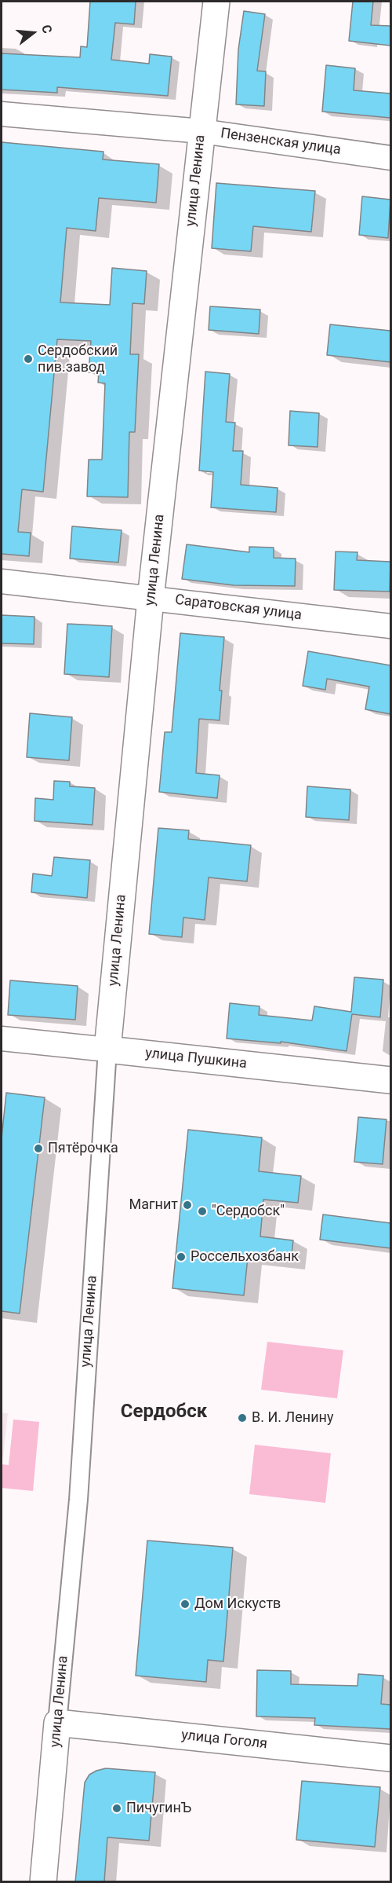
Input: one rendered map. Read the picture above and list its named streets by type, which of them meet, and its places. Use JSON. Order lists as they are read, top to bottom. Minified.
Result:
{"streets":{"street":["Пензенская улица","улица Ленина","Саратовская улица","улица Пушкина","улица Гоголя"]},"crossings":[["Пензенская улица","улица Ленина"],["улица Ленина","Саратовская улица"],["улица Ленина","улица Пушкина"],["улица Ленина","улица Гоголя"]],"districts":["Сердобск"],"places":["Сердобский пив.завод","Пятёрочка","Магнит","\"Сердобск\"","Россельхозбанк","В. И. Ленину","Дом Искуств","ПичугинЪ"],"north":"right"}
